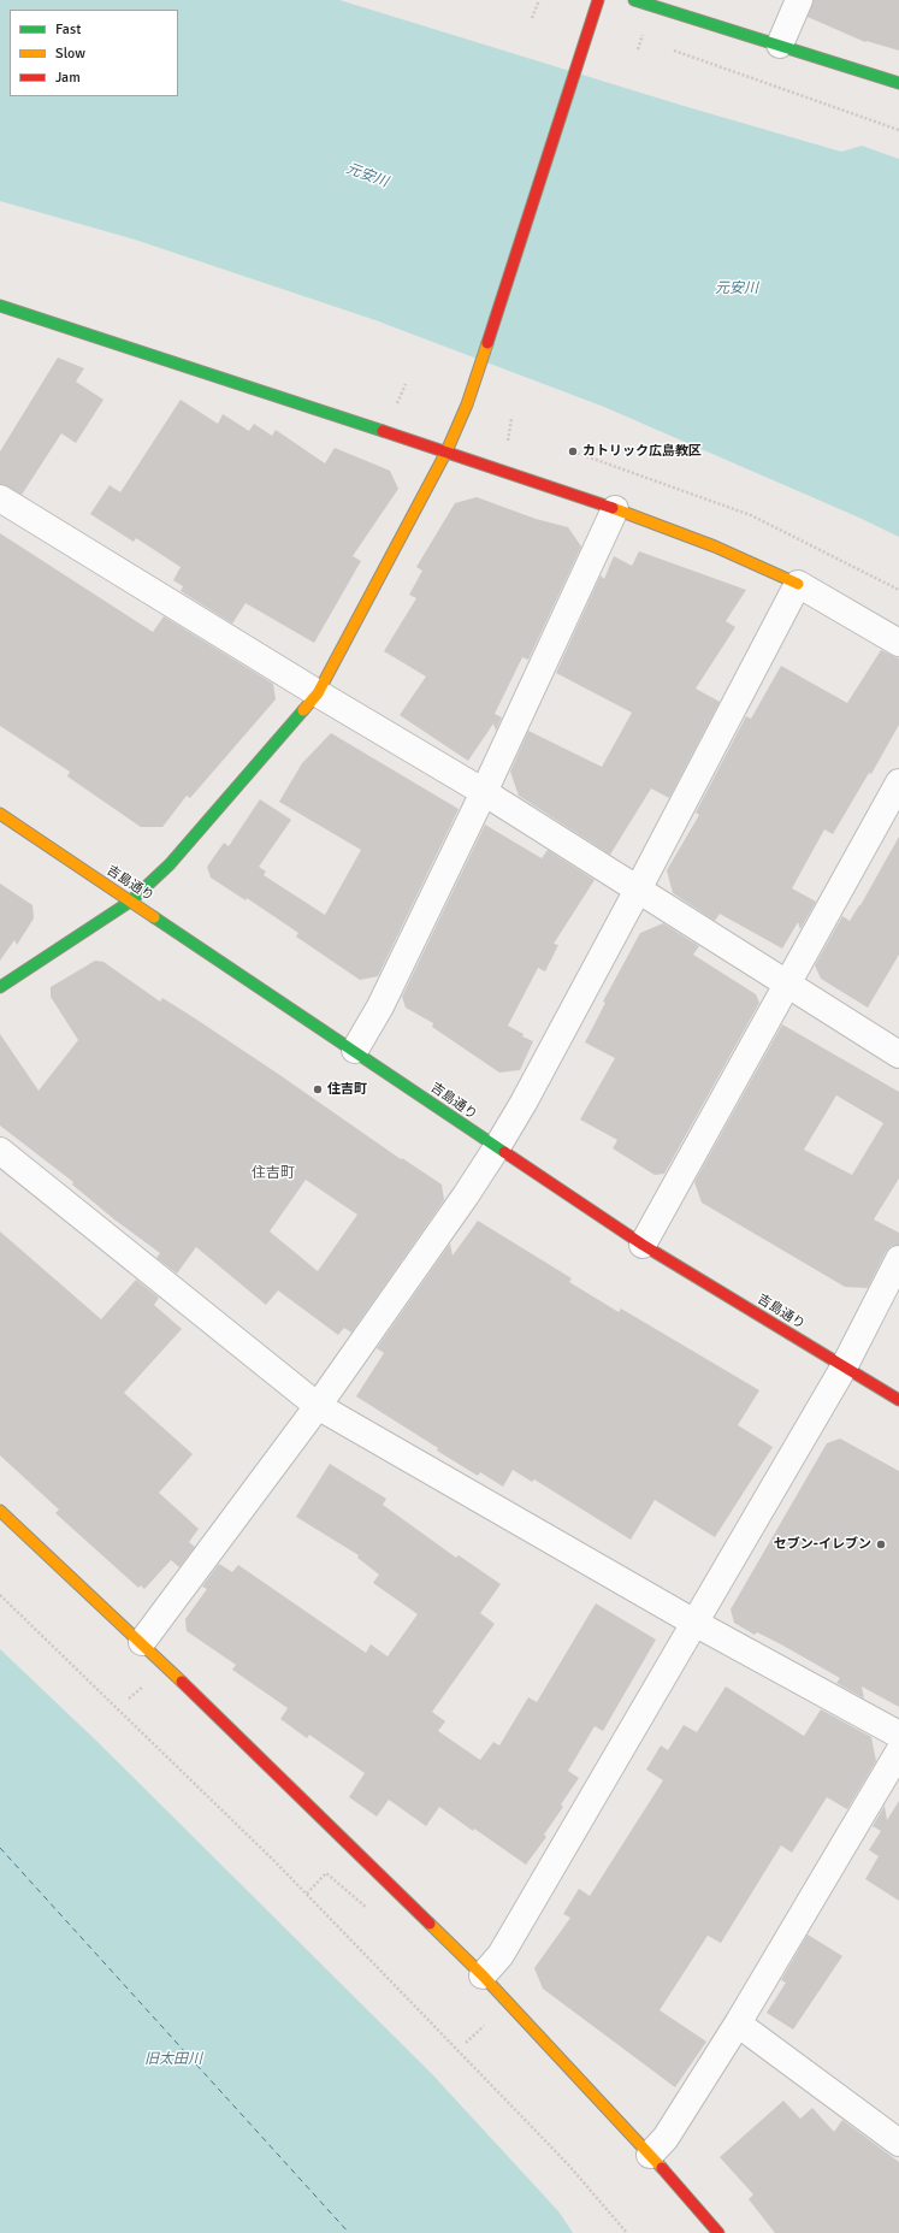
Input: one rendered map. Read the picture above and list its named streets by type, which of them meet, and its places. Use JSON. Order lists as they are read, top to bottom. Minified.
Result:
{"streets":{"street":["吉島通り"]},"districts":["住吉町"],"water":["元安川","旧太田川"],"places":["カトリック広島教区","住吉町","セブン-イレブン"],"legend":["Fast","Slow","Jam"]}
